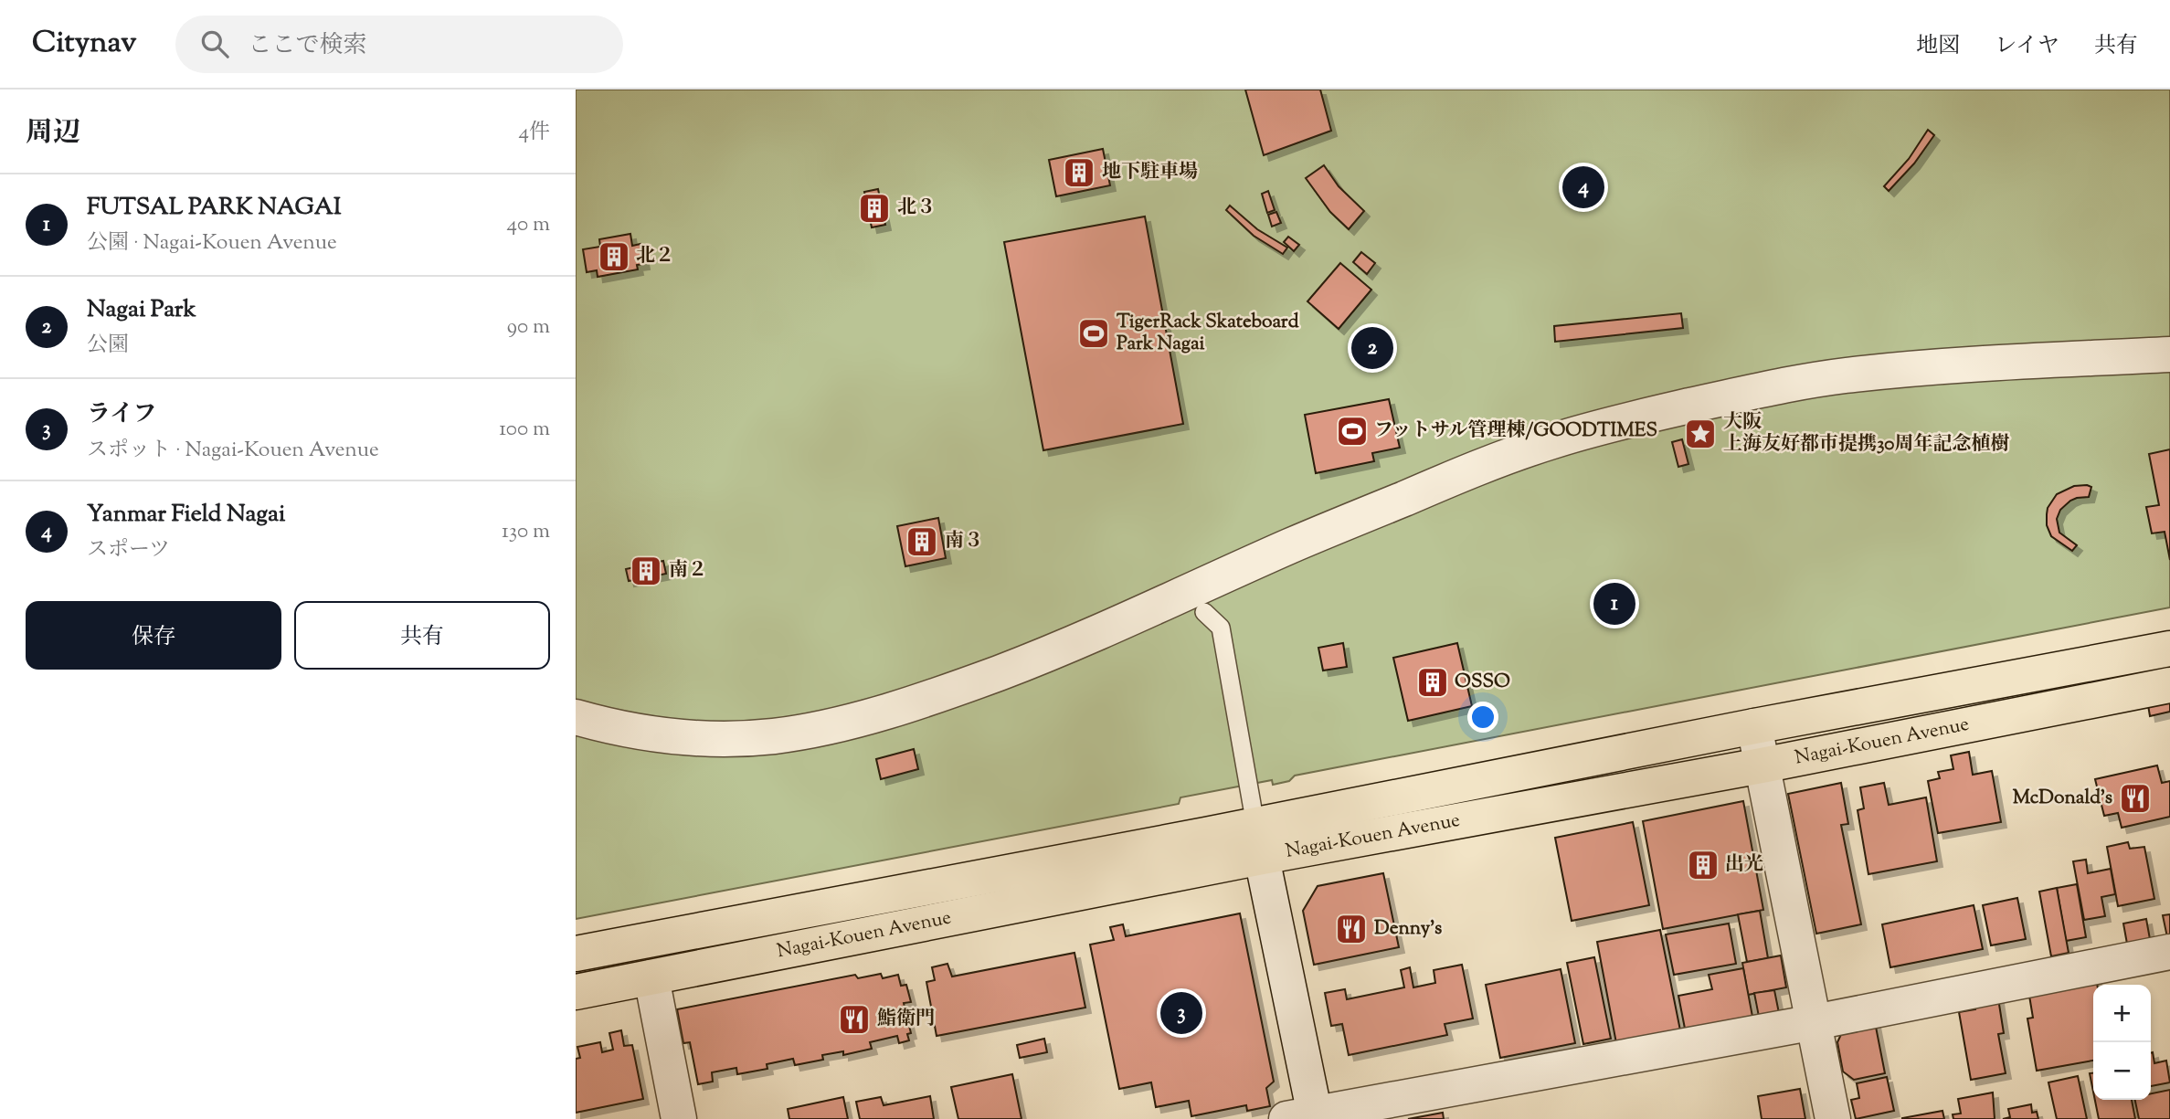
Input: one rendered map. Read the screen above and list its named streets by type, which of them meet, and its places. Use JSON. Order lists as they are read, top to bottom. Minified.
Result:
{"streets":{"highway":["Nagai-Kouen Avenue"]},"places":{"building":["地下駐車場","北３","北２","南３","南２","OSSO","出光"],"sports":["TigerRack Skateboard Park Nagai","フットサル管理棟/GOODTIMES"],"place":["大阪 上海友好都市提携30周年記念植樹"],"restaurant":["McDonald's","Denny's","鮨衛門"]},"page":{"header":"Citynav","search":"ここで検索","nav":["地図","レイヤ","共有"],"heading":["周辺","4件"],"pins":["4","2","1","3"],"list":[{"mark":"1","name":"FUTSAL PARK NAGAI","note":"公園 · Nagai-Kouen Avenue","value":"40 m"},{"mark":"2","name":"Nagai Park","note":"公園","value":"90 m"},{"mark":"3","name":"ライフ","note":"スポット · Nagai-Kouen Avenue","value":"100 m"},{"mark":"4","name":"Yanmar Field Nagai","note":"スポーツ","value":"130 m"}],"buttons":["保存","共有"],"map_buttons":["+","−"]}}
